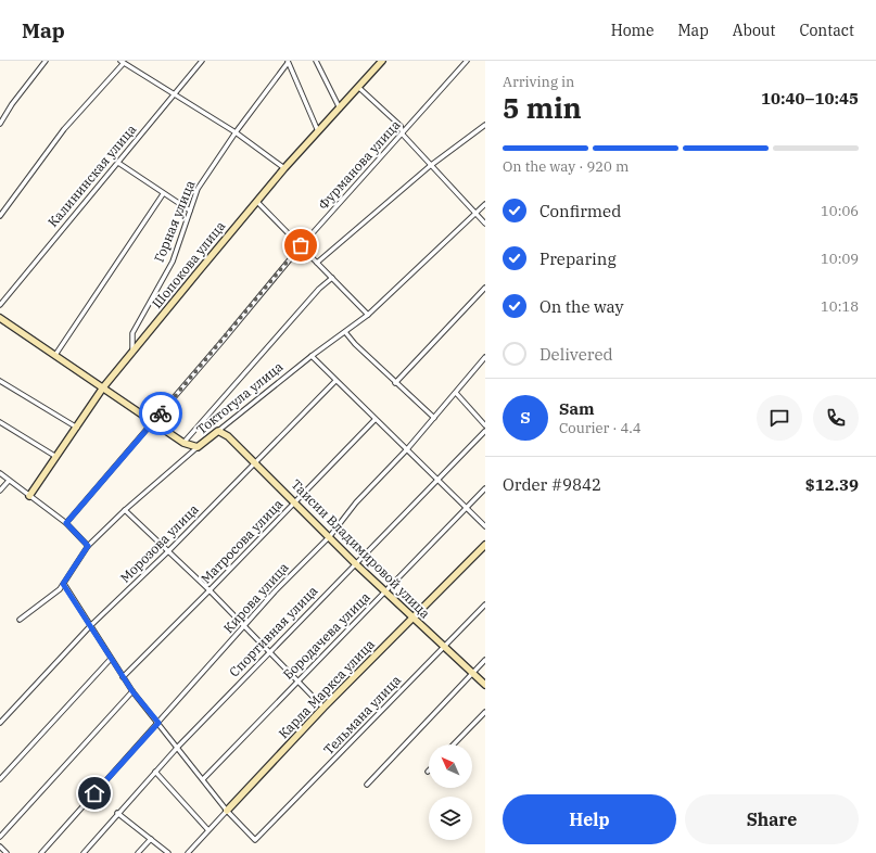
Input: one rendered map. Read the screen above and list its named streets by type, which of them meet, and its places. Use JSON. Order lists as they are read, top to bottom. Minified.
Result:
{"streets":{"street":["Фурманова улица","Калининская улица","Горная улица","Шопокова улица","Токтогула улица","Матросова улица","Морозова улица","Таисии Владимировой улица","Кирова улица","Спортивная улица","Бородачева улица","Карла Маркса улица","Тельмана улица"]},"crossings":[["Горная улица","Шопокова улица"],["Токтогула улица","Таисии Владимировой улица"],["Матросова улица","Таисии Владимировой улица"],["Морозова улица","Таисии Владимировой улица"],["Таисии Владимировой улица","Кирова улица"],["Таисии Владимировой улица","Спортивная улица"],["Таисии Владимировой улица","Бородачева улица"],["Таисии Владимировой улица","Карла Маркса улица"],["Таисии Владимировой улица","Тельмана улица"],["Карла Маркса улица","Тельмана улица"]],"north":"top left","page":{"header":"Map","nav":["Home","Map","About","Contact"],"heading":["5 min","Arriving in","10:40–10:45"],"panel":["Sam","Courier · 4.4","Order #9842","$12.39"],"bar":"On the way · 920 m","list":[["Confirmed","10:06"],["Preparing","10:09"],["On the way","10:18"],"Delivered"],"round":"S","buttons":["Help","Share"]}}
